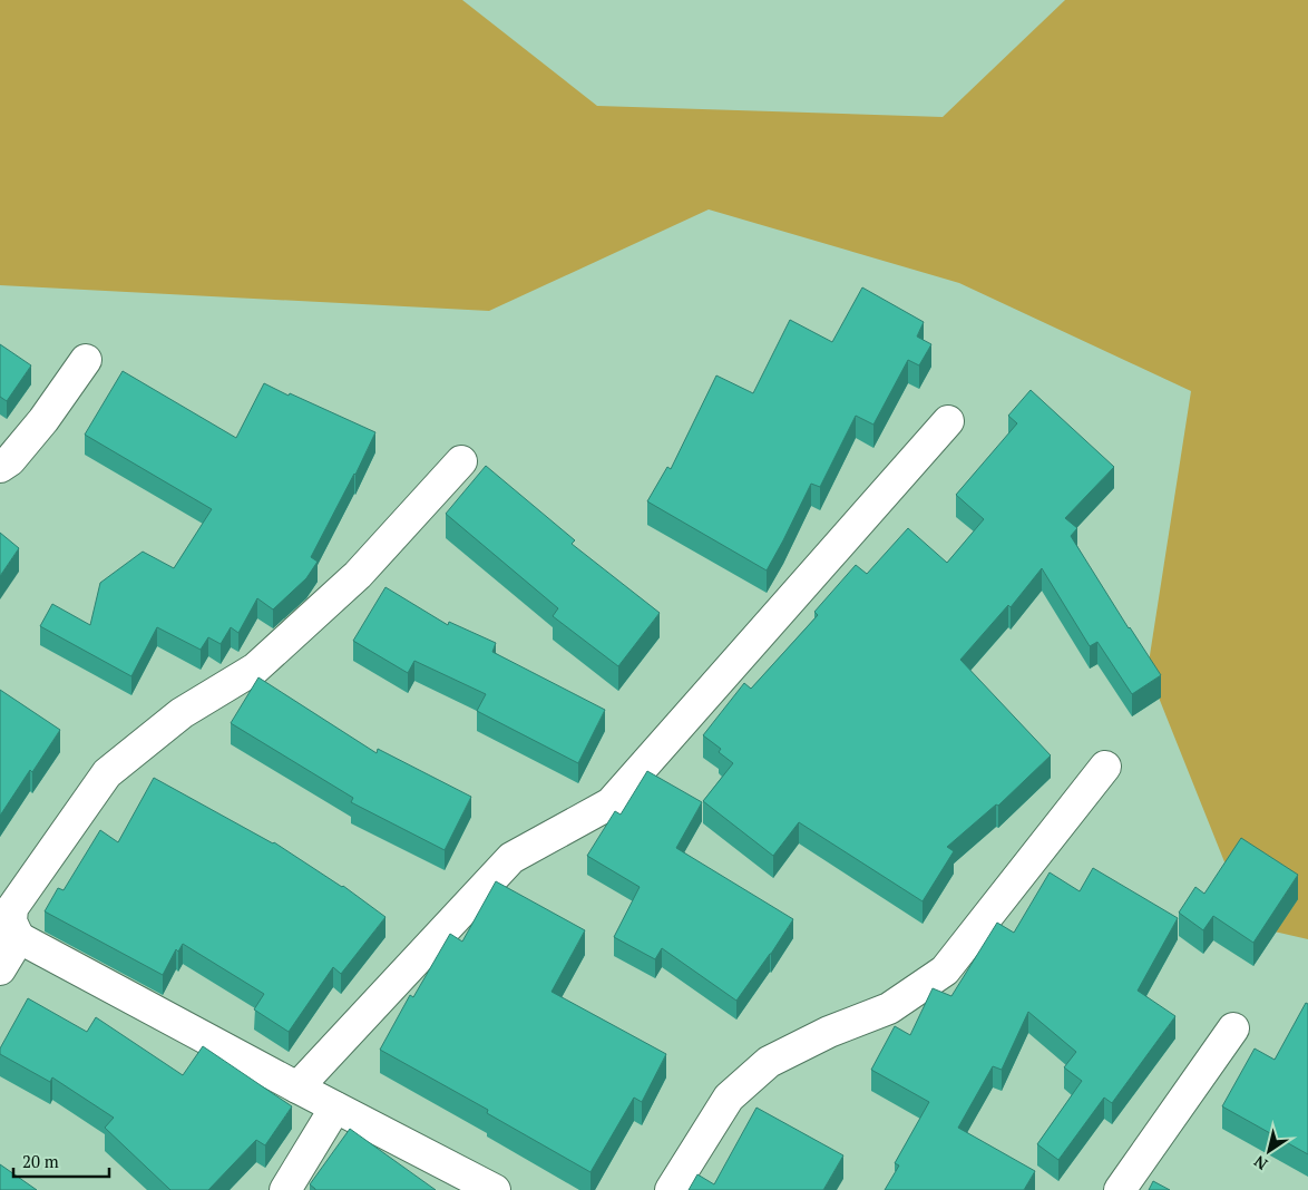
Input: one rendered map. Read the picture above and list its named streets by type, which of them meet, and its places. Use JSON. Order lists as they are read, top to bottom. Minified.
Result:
{"scale_bar":"20 m","north":"bottom left"}
